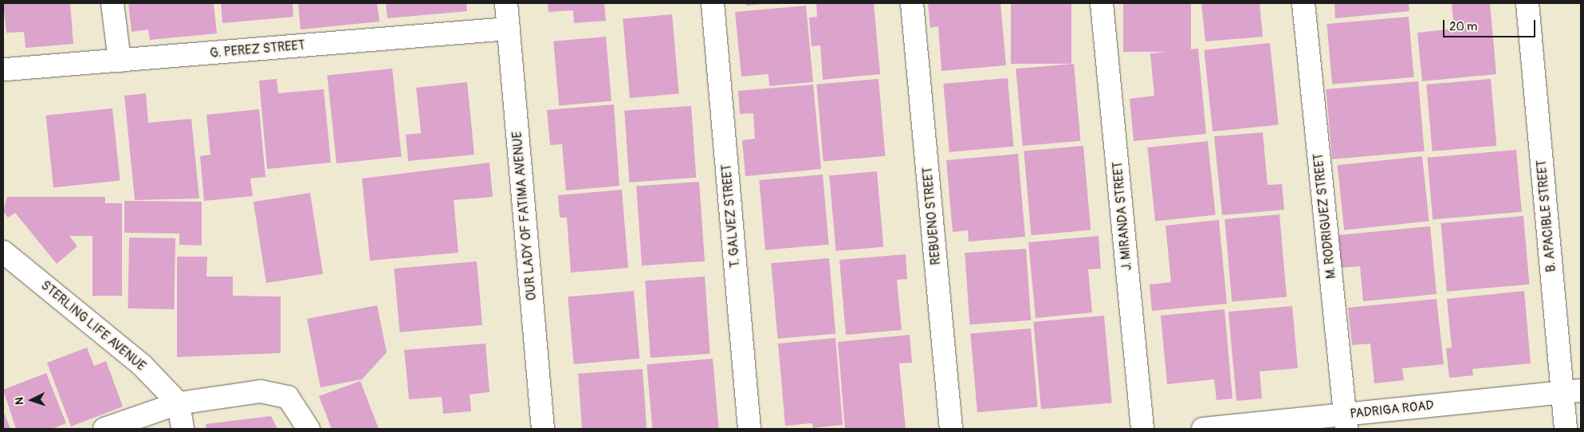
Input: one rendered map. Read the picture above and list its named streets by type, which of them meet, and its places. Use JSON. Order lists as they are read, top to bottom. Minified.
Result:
{"streets":{"street":["G. PEREZ STREET","OUR LADY OF FATIMA AVENUE","T. GALVEZ STREET","REBUENO STREET","J. MIRANDA STREET","M. RODRIGUEZ STREET","B. APACIBLE STREET","STERLING LIFE AVENUE","PADRIGA ROAD"]},"crossings":[["G. PEREZ STREET","OUR LADY OF FATIMA AVENUE"],["M. RODRIGUEZ STREET","PADRIGA ROAD"],["B. APACIBLE STREET","PADRIGA ROAD"]],"scale_bar":"20 m","north":"left"}
